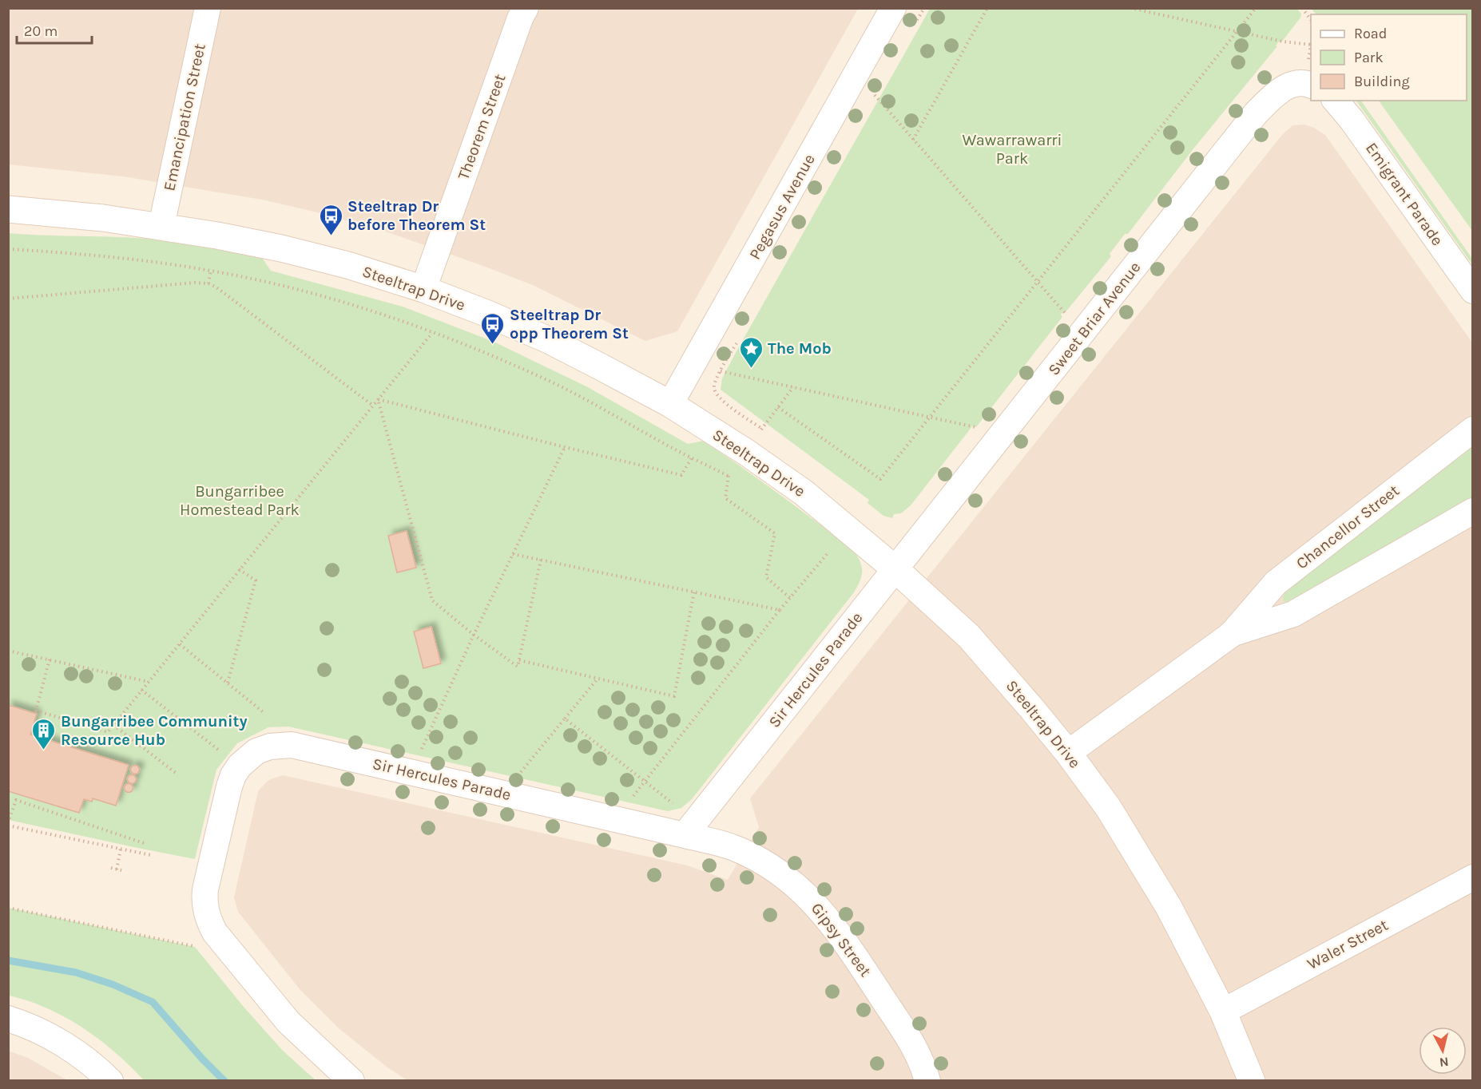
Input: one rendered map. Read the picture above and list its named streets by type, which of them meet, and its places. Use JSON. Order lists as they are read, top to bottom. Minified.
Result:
{"streets":{"street":["Emancipation Street","Theorem Street","Emigrant Parade","Pegasus Avenue","Steeltrap Drive","Sweet Briar Avenue","Chancellor Street","Sir Hercules Parade","Gipsy Street","Waler Street"]},"crossings":[["Emancipation Street","Steeltrap Drive"],["Theorem Street","Steeltrap Drive"],["Pegasus Avenue","Steeltrap Drive"],["Steeltrap Drive","Sweet Briar Avenue"],["Steeltrap Drive","Chancellor Street"],["Steeltrap Drive","Sir Hercules Parade"],["Steeltrap Drive","Waler Street"],["Sweet Briar Avenue","Sir Hercules Parade"],["Sir Hercules Parade","Gipsy Street"]],"parks":["Wawarrawarri Park","Bungarribee Homestead Park"],"places":{"bus stop":["Steeltrap Dr before Theorem St","Steeltrap Dr opp Theorem St"],"place":["The Mob"],"building":["Bungarribee Community Resource Hub"]},"legend":["Road","Park","Building"],"scale_bar":"20 m","north":"bottom"}
